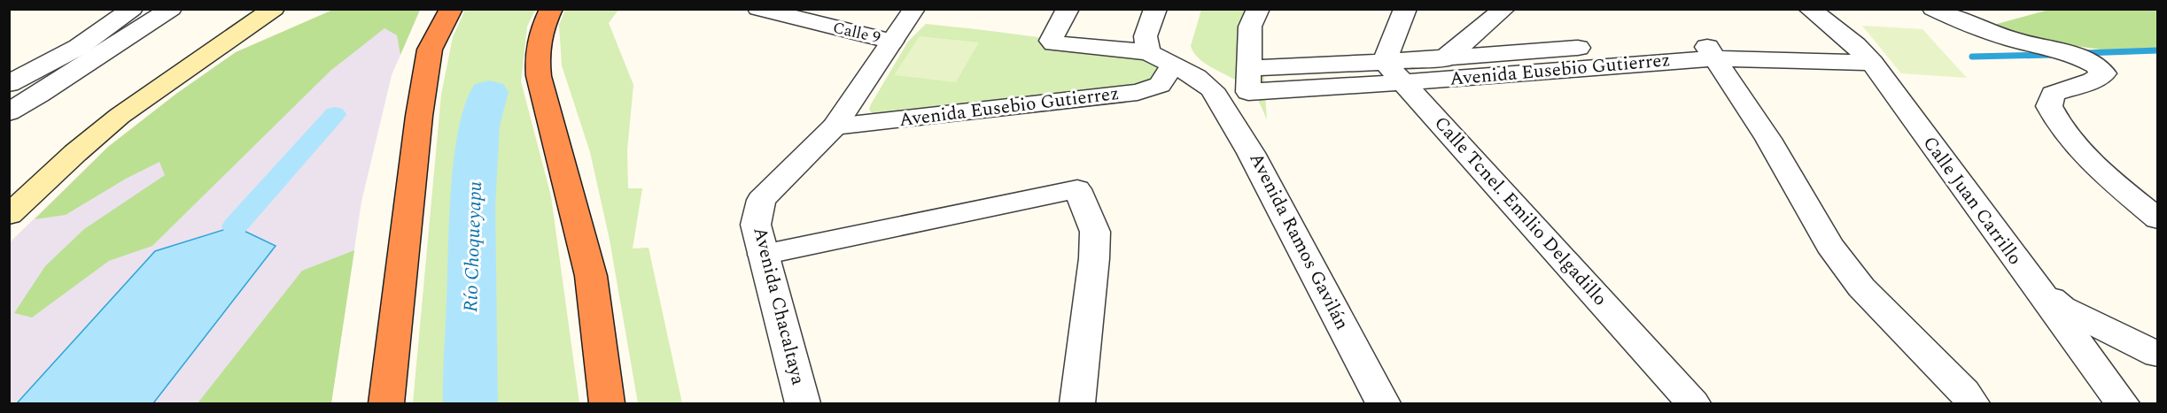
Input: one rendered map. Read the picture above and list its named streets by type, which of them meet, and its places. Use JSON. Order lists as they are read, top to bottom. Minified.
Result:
{"streets":{"street":["Calle 9","Avenida Eusebio Gutierrez","Calle Juan Carrillo","Calle Tcnel. Emilio Delgadillo","Avenida Ramos Gavilán","Avenida Chacaltaya"]},"crossings":[["Calle 9","Avenida Chacaltaya"],["Avenida Eusebio Gutierrez","Calle Juan Carrillo"],["Avenida Eusebio Gutierrez","Calle Tcnel. Emilio Delgadillo"],["Avenida Eusebio Gutierrez","Avenida Ramos Gavilán"],["Avenida Eusebio Gutierrez","Avenida Chacaltaya"]],"water":["Río Choqueyapu"]}
